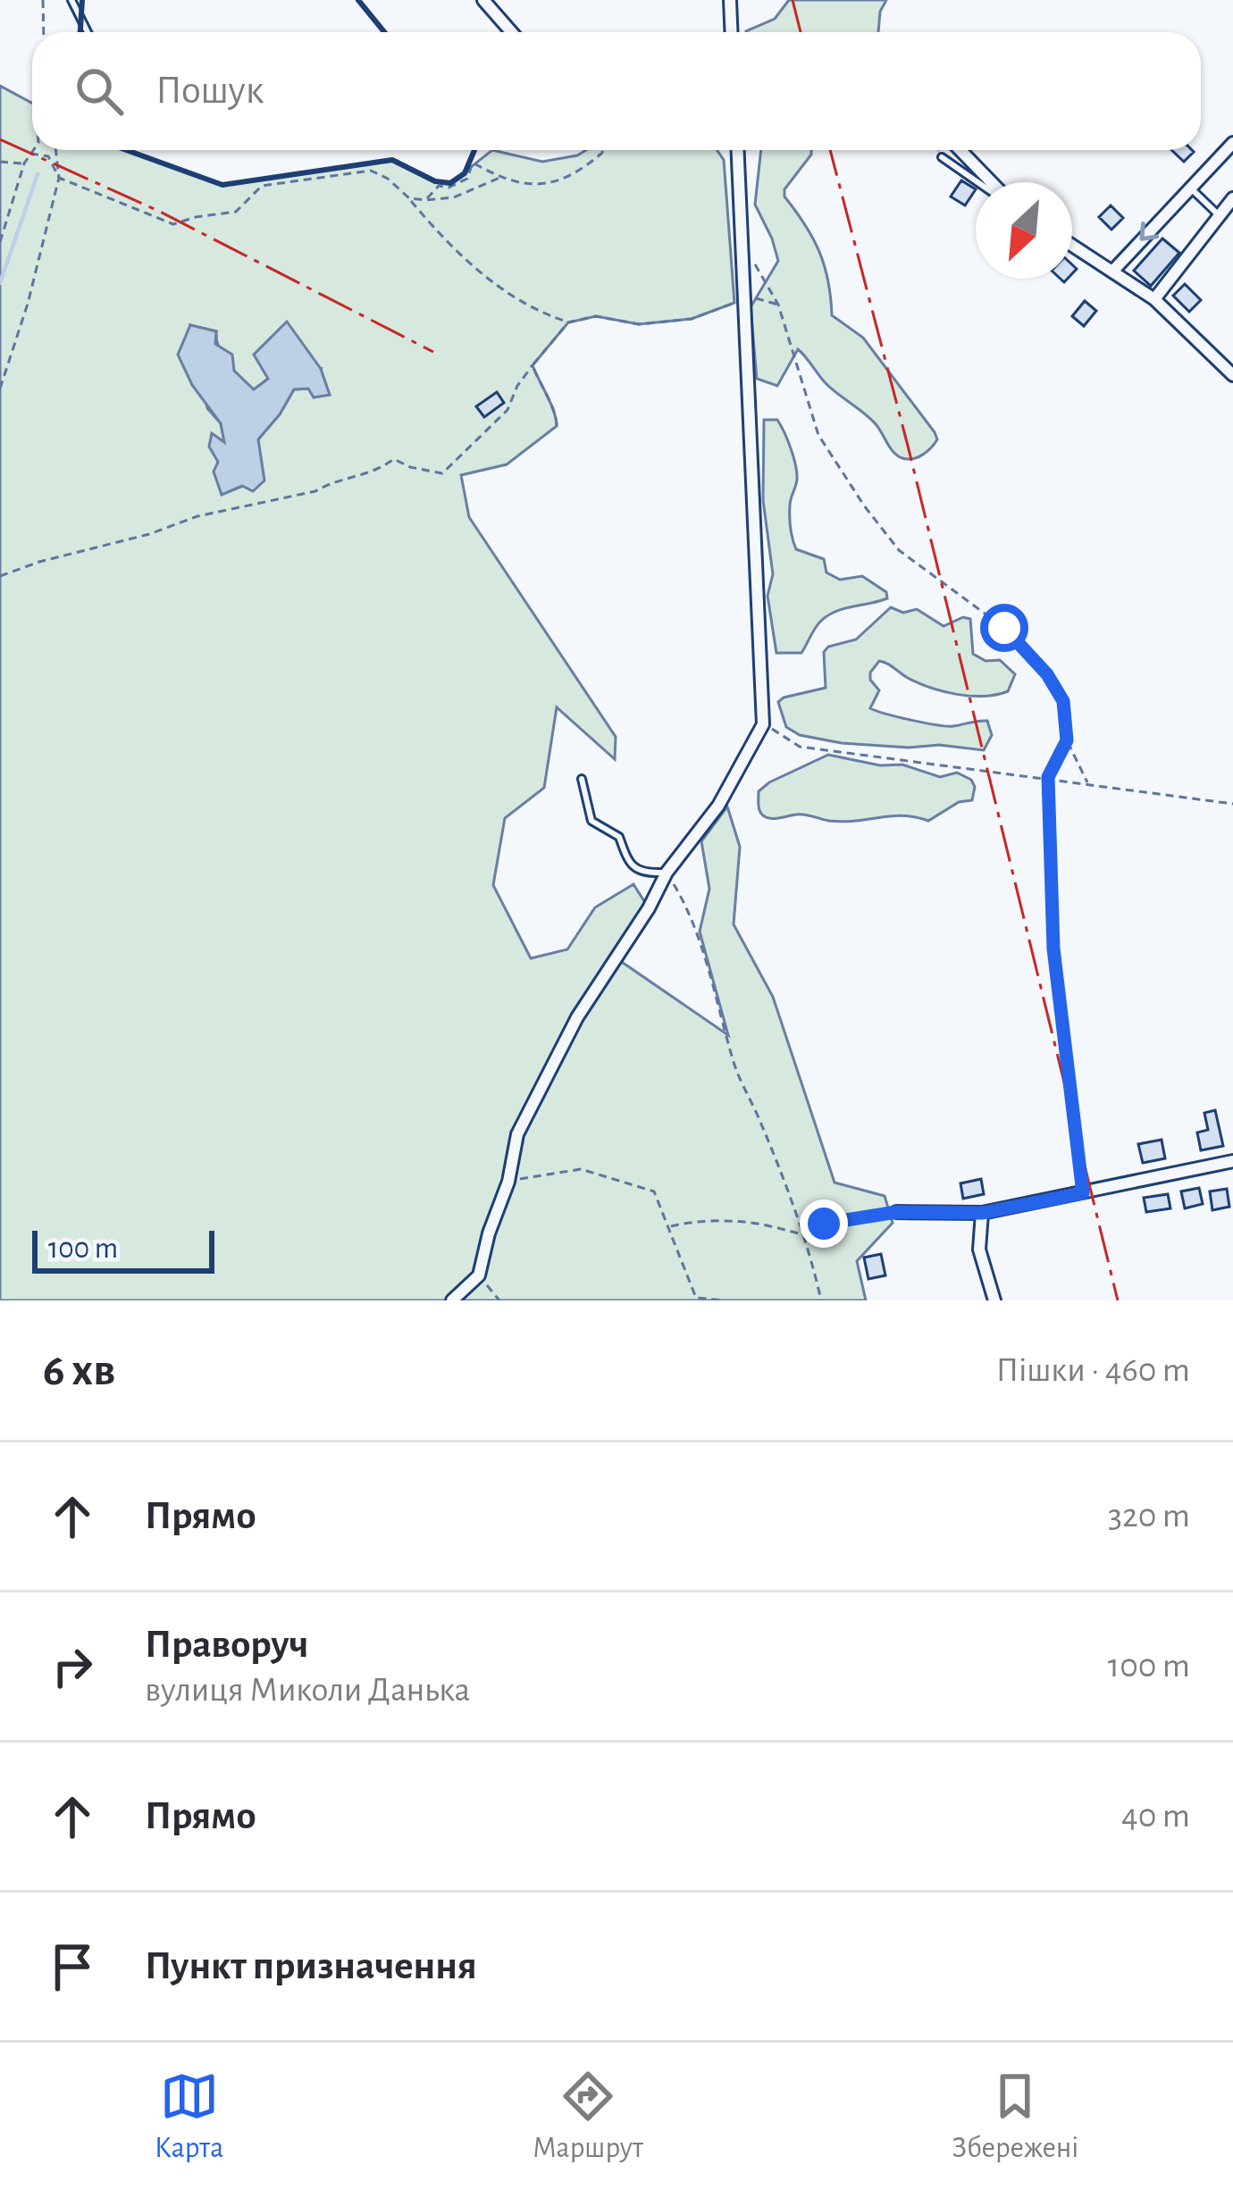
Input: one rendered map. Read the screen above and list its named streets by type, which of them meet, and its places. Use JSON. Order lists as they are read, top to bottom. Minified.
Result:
{"scale_bar":"100 m","north":"bottom left","page":{"search":"Пошук","scale":"100 m","heading":["6 хв","Пішки · 460 m"],"list":[["Прямо","320 m"],["Праворуч","вулиця Миколи Данька","100 m"],["Прямо","40 m"],"Пункт призначення"],"nav":["Карта","Маршрут","Збережені"]}}
